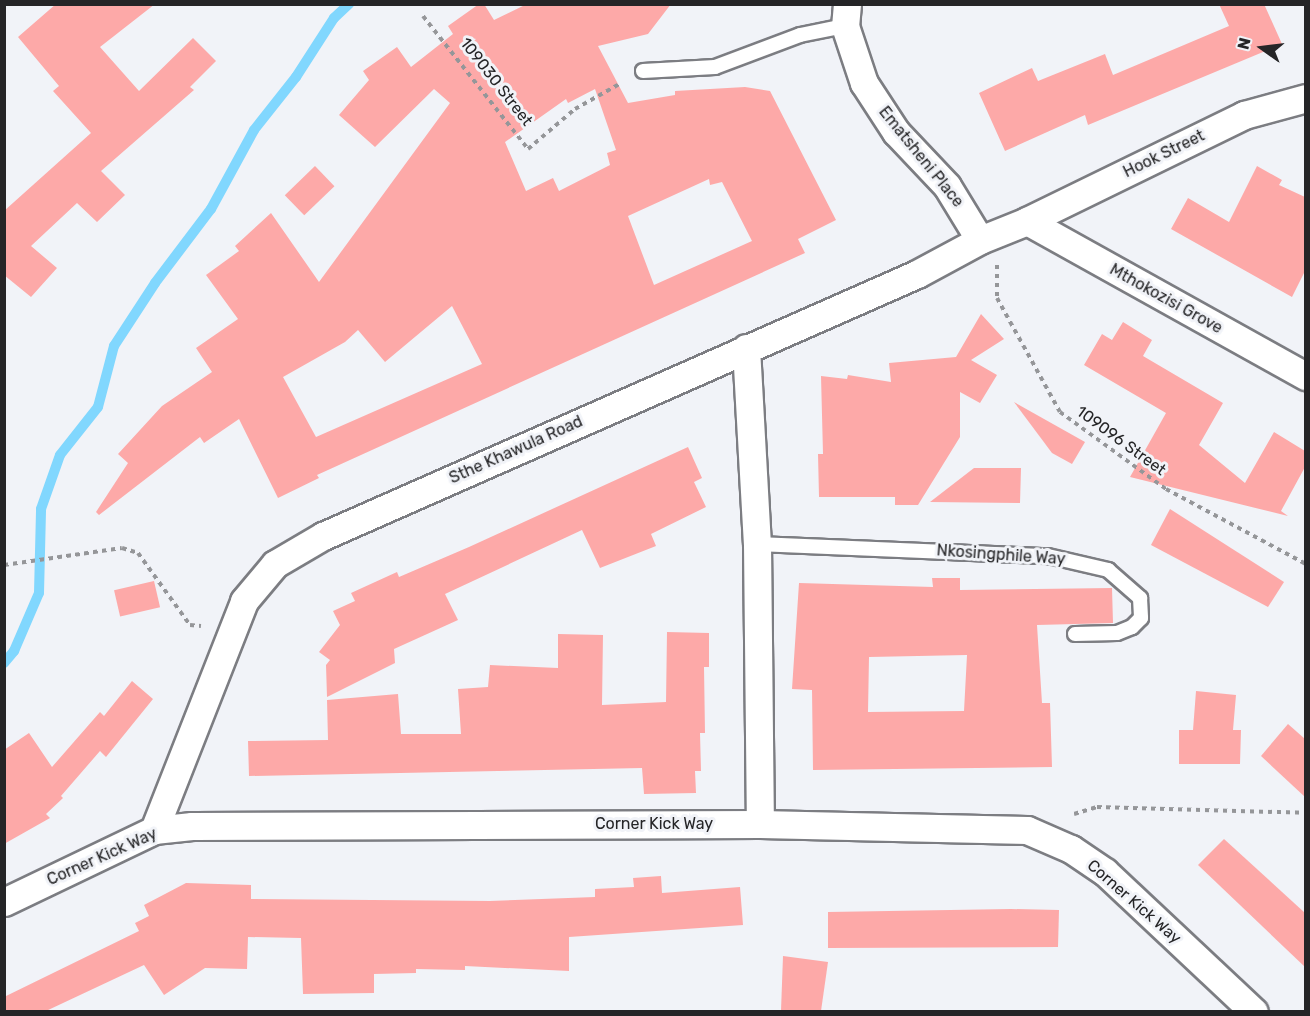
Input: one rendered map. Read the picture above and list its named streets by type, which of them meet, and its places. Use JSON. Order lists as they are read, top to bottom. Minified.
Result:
{"streets":{"street":["Hook Street","Ematsheni Place","Mthokozisi Grove","Sthe Khawula Road","Corner Kick Way"],"lane":["Nkosingphile Way"],"path":["109030 Street","109096 Street"]},"crossings":[["Hook Street","Mthokozisi Grove"],["Hook Street","Sthe Khawula Road"],["Ematsheni Place","109096 Street"],["Ematsheni Place","Sthe Khawula Road"],["Mthokozisi Grove","Sthe Khawula Road"],["109096 Street","Sthe Khawula Road"],["Sthe Khawula Road","Corner Kick Way"]],"north":"left"}
